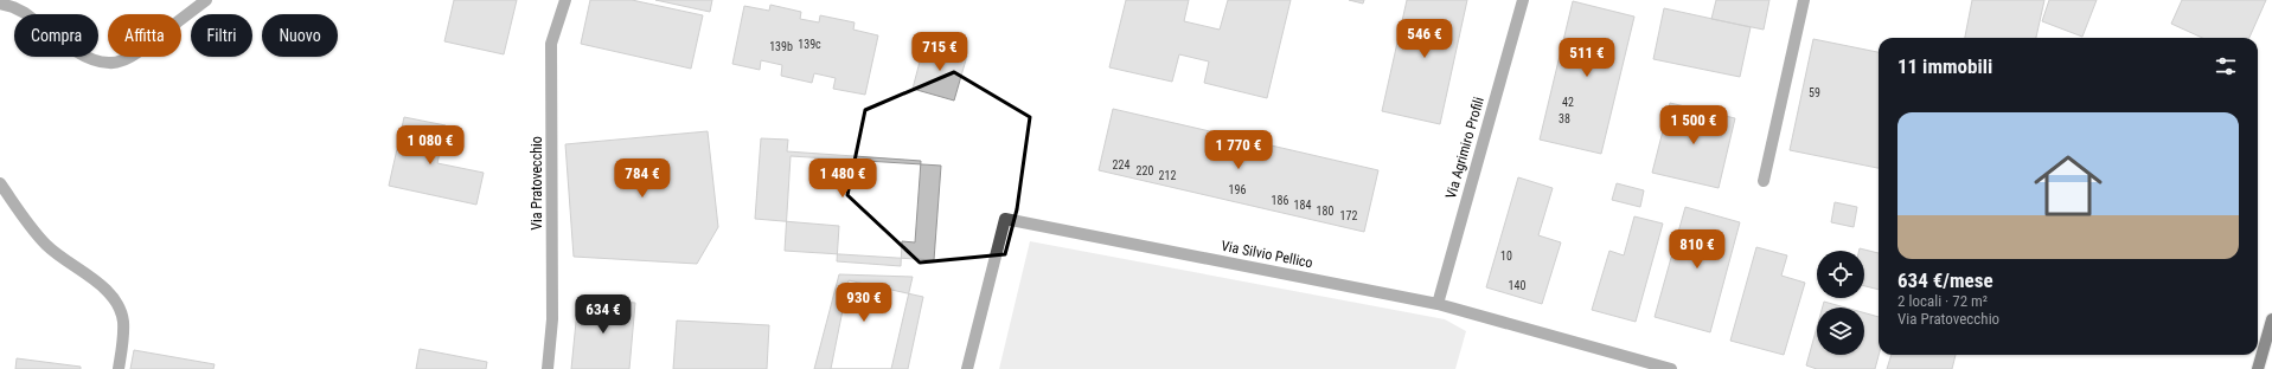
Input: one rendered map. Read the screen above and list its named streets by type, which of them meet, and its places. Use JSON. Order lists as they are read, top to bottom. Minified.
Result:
{"streets":{"street":["Via Agrimiro Profili","Via Pratovecchio","Via Silvio Pellico"]},"crossings":[["Via Agrimiro Profili","Via Silvio Pellico"]],"house_numbers":["139c","139b","59","42","38","224","220","212","196","186","184","180","172","10","140"],"page":{"chip":["Compra","Affitta","Filtri","Nuovo"],"price":["546 €","715 €","511 €","1 500 €","1 080 €","1 770 €","784 €","1 480 €","810 €","930 €","634 €"],"heading":"11 immobili","list":[{"name":"634 €/mese","note":"2 locali · 72 m² · Via Pratovecchio"}]}}
